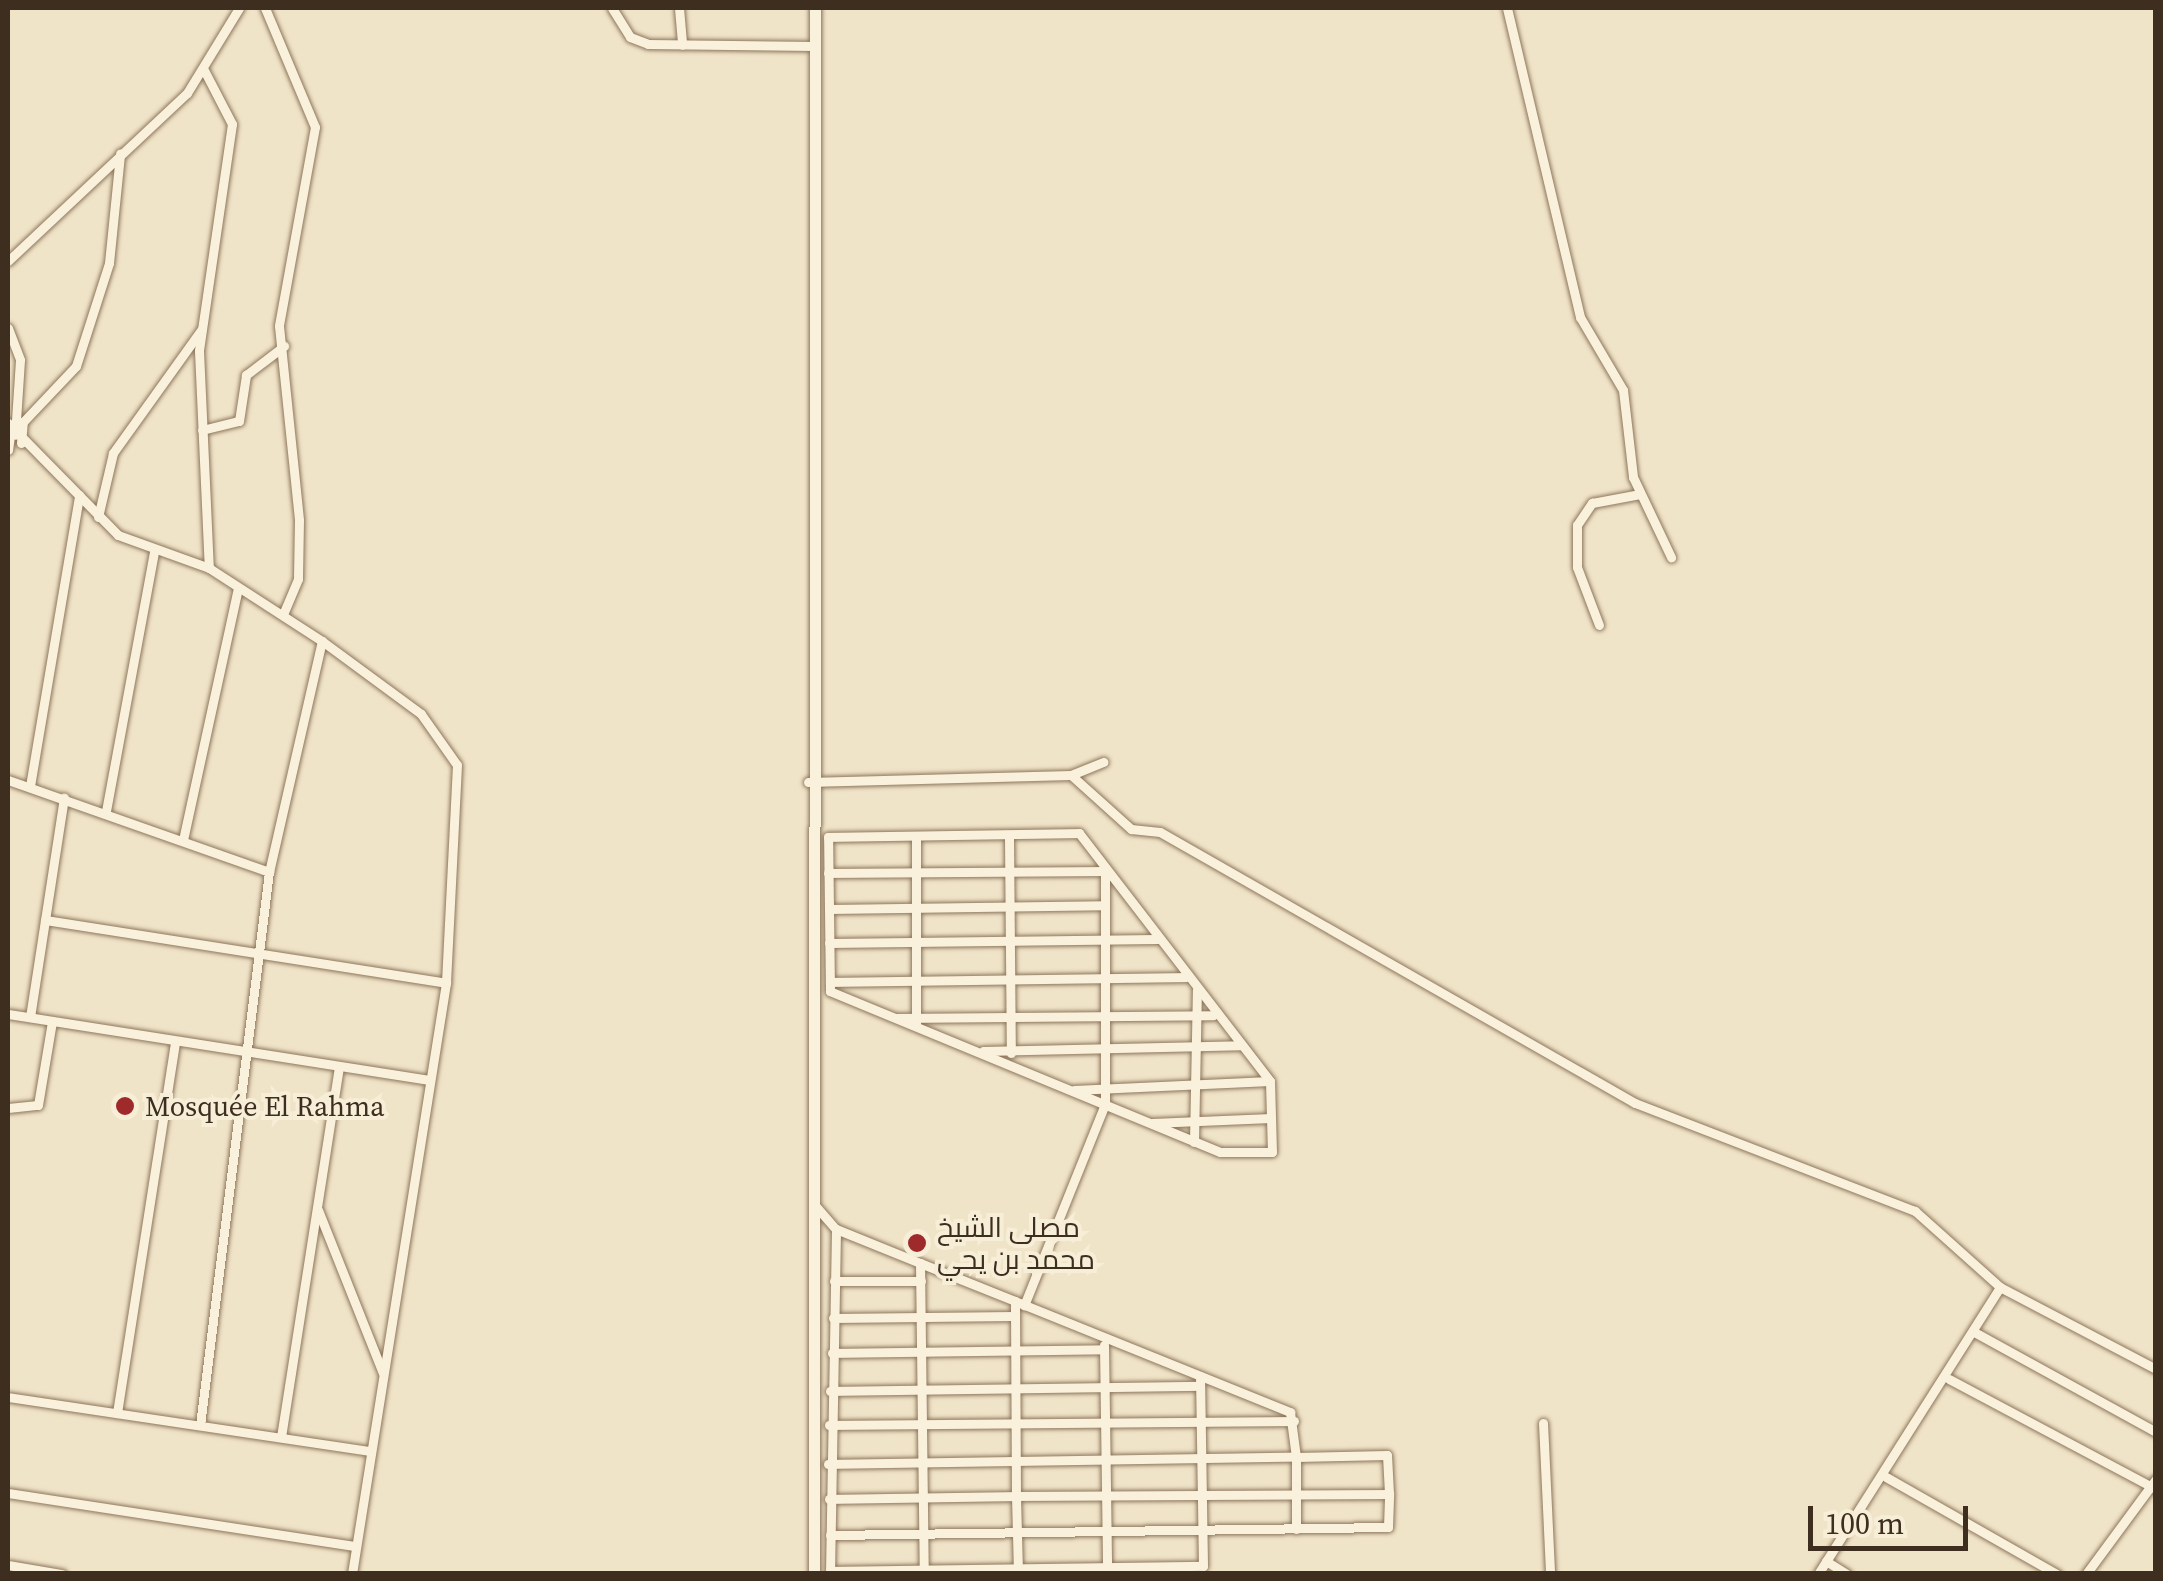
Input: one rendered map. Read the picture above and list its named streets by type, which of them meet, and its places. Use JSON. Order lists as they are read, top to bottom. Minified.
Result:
{"places":["Mosquée El Rahma","مصلى الشيخ محمد بن يحي"],"scale_bar":"100 m"}
